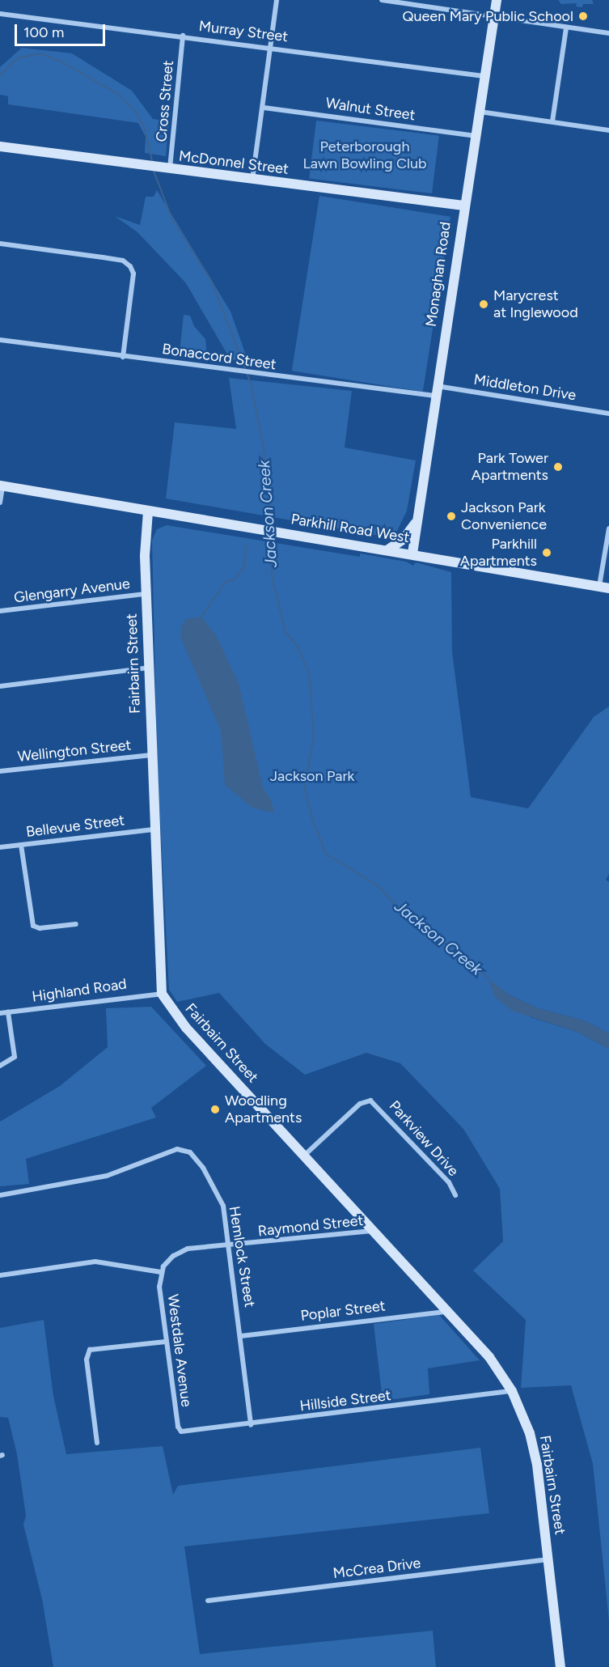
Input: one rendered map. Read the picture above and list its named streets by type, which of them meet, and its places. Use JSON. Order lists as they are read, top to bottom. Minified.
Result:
{"streets":{"main road":["McDonnel Street","Monaghan Road","Parkhill Road West","Fairbairn Street"],"street":["Murray Street","Cross Street","Walnut Street","Bonaccord Street","Middleton Drive","Glengarry Avenue","Wellington Street","Bellevue Street","Highland Road","Parkview Drive","Raymond Street","Hemlock Street","Poplar Street","Westdale Avenue","Hillside Street","McCrea Drive"]},"crossings":[["Murray Street","Cross Street"],["Murray Street","Monaghan Road"],["Cross Street","McDonnel Street"],["Walnut Street","Monaghan Road"],["McDonnel Street","Monaghan Road"],["Monaghan Road","Bonaccord Street"],["Monaghan Road","Middleton Drive"],["Monaghan Road","Parkhill Road West"],["Bonaccord Street","Middleton Drive"],["Parkhill Road West","Fairbairn Street"],["Glengarry Avenue","Fairbairn Street"],["Fairbairn Street","Wellington Street"],["Fairbairn Street","Bellevue Street"],["Fairbairn Street","Highland Road"],["Fairbairn Street","Parkview Drive"],["Fairbairn Street","Raymond Street"],["Fairbairn Street","Poplar Street"],["Fairbairn Street","Hillside Street"],["Fairbairn Street","McCrea Drive"],["Raymond Street","Hemlock Street"],["Raymond Street","Westdale Avenue"],["Hemlock Street","Poplar Street"],["Hemlock Street","Hillside Street"],["Westdale Avenue","Hillside Street"]],"water":["Jackson Creek"],"parks":["Peterborough Lawn Bowling Club","Jackson Park"],"places":["Queen Mary Public School","Marycrest at Inglewood","Park Tower Apartments","Jackson Park Convenience","Parkhill Apartments","Woodling Apartments"],"scale_bar":"100 m"}
